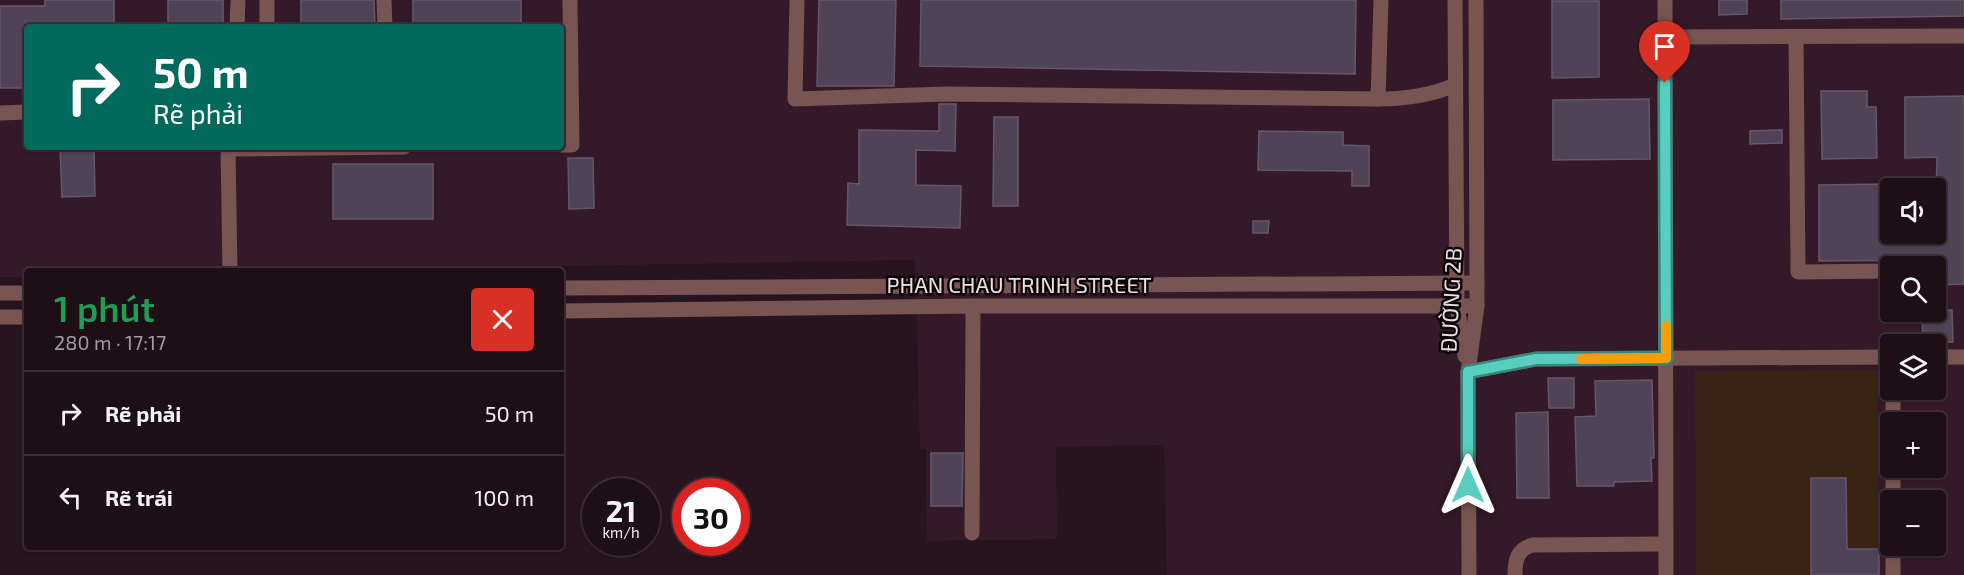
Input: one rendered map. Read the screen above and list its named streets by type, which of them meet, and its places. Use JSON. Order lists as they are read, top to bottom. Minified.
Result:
{"streets":{"street":["PHAN CHAU TRINH STREET","ĐƯỜNG 2B"]},"crossings":[["PHAN CHAU TRINH STREET","ĐƯỜNG 2B"]],"page":{"turn":["50 m","Rẽ phải"],"map_buttons":["+","−"],"heading":["1 phút","280 m · 17:17"],"list":[{"name":"Rẽ phải","value":"50 m"},{"name":"Rẽ trái","value":"100 m"}],"speed":"21 km/h","limit":"30"}}
